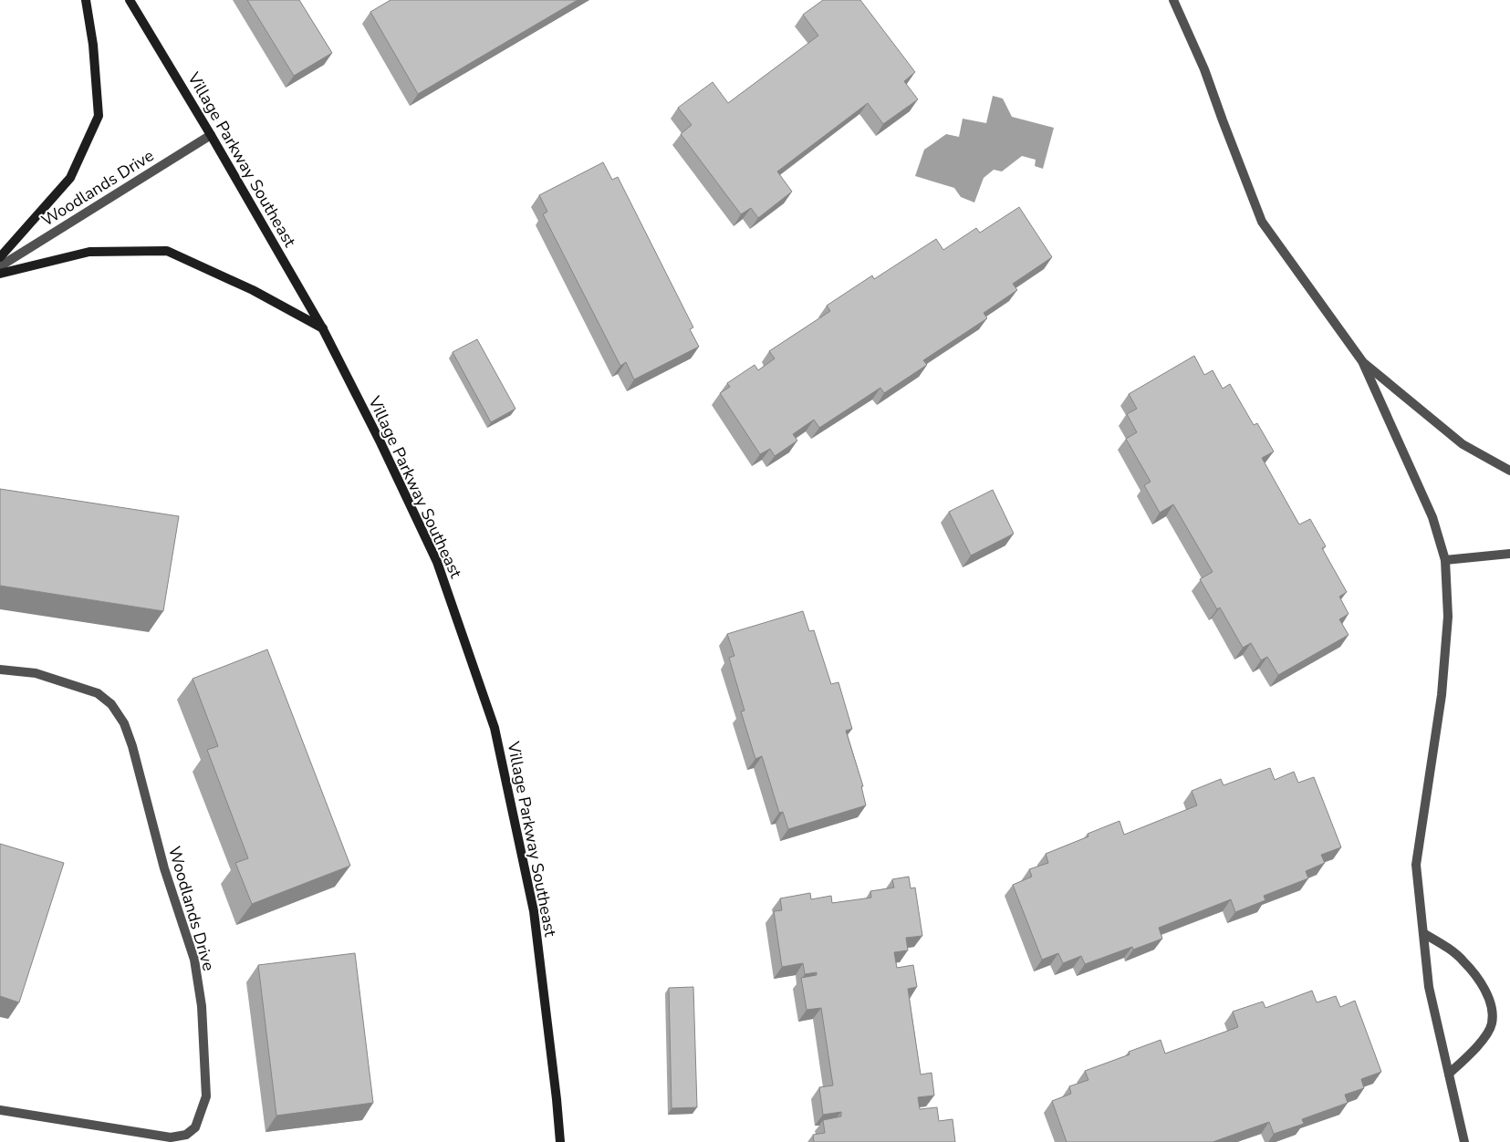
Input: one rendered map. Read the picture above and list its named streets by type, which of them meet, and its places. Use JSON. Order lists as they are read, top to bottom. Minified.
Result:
{"streets":{"street":["Village Parkway Southeast","Woodlands Drive"]},"crossings":[["Village Parkway Southeast","Woodlands Drive"]]}
